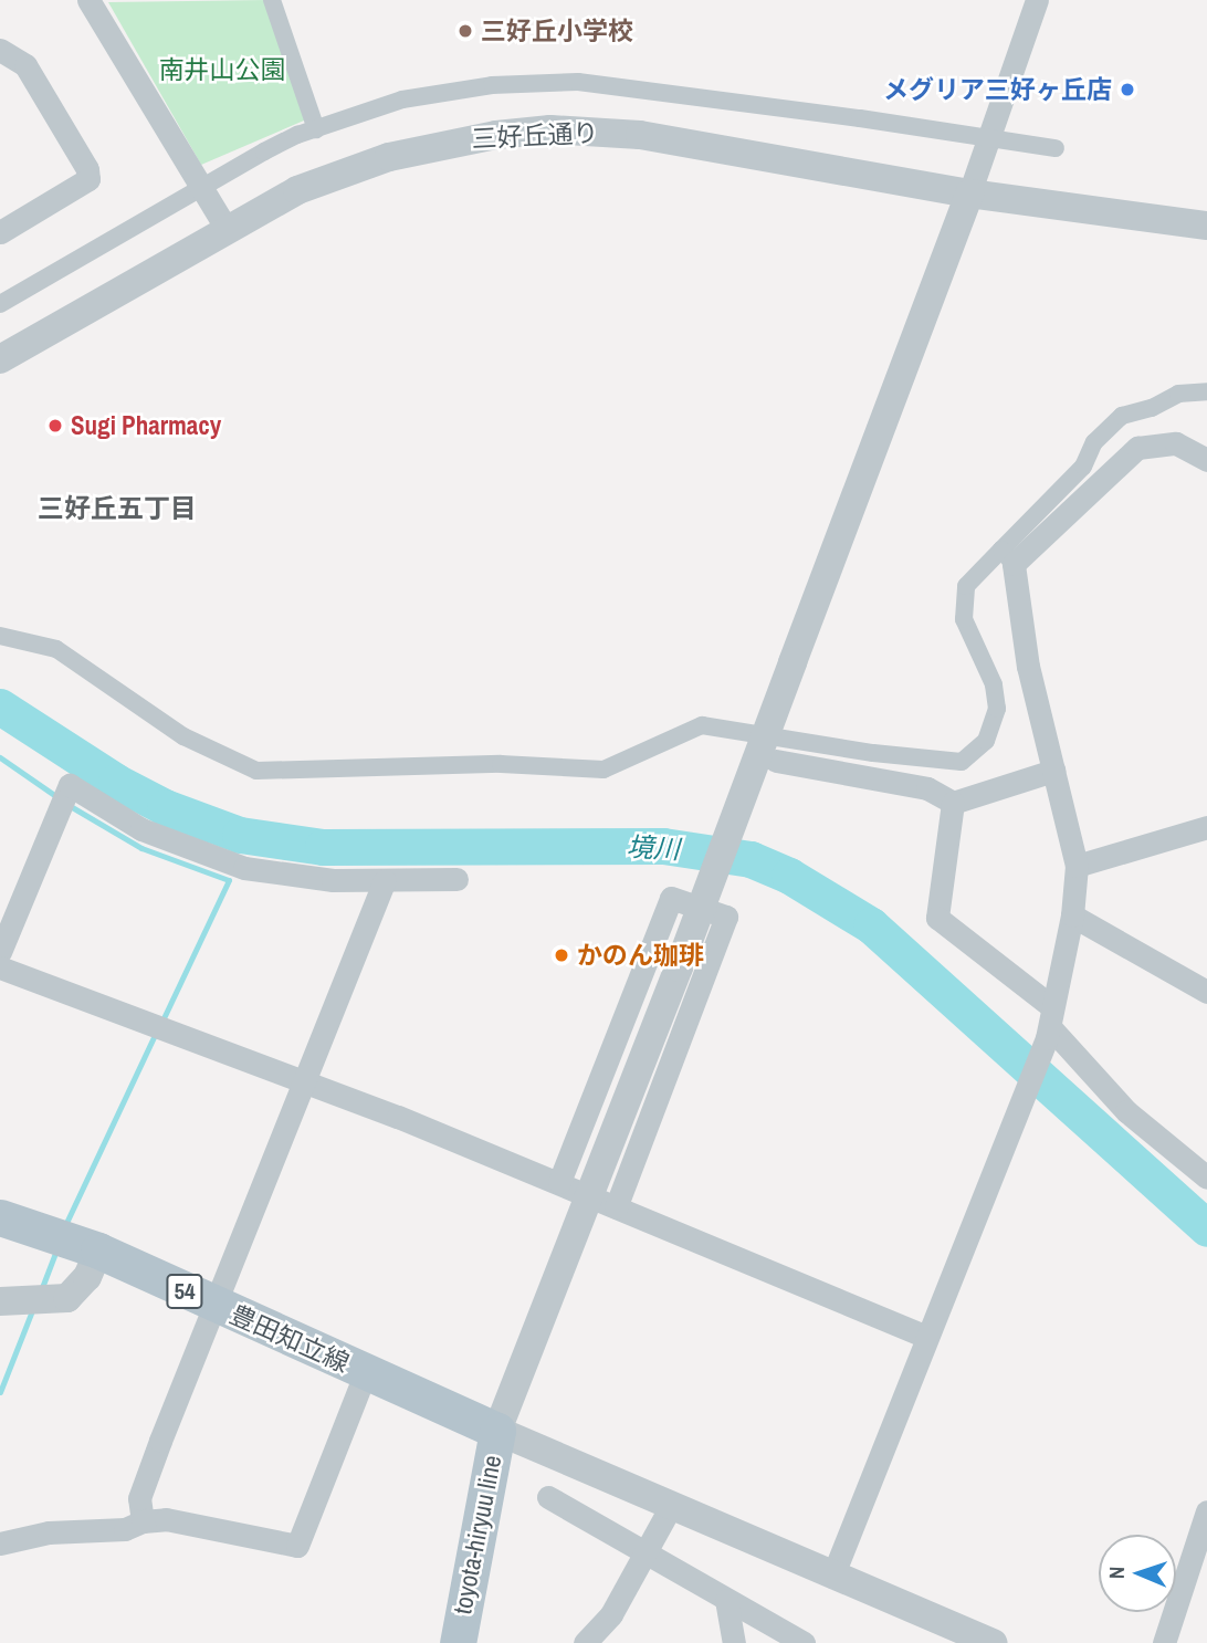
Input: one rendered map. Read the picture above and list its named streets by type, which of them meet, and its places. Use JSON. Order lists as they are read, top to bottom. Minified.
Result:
{"streets":{"main road":["54","豊田知立線","toyota-hiryuu line"],"street":["三好丘通り"]},"crossings":[["豊田知立線","toyota-hiryuu line"]],"districts":["三好丘五丁目"],"water":["境川"],"parks":["南井山公園"],"places":["三好丘小学校","メグリア三好ヶ丘店","Sugi Pharmacy","かのん珈琲"],"north":"left"}
